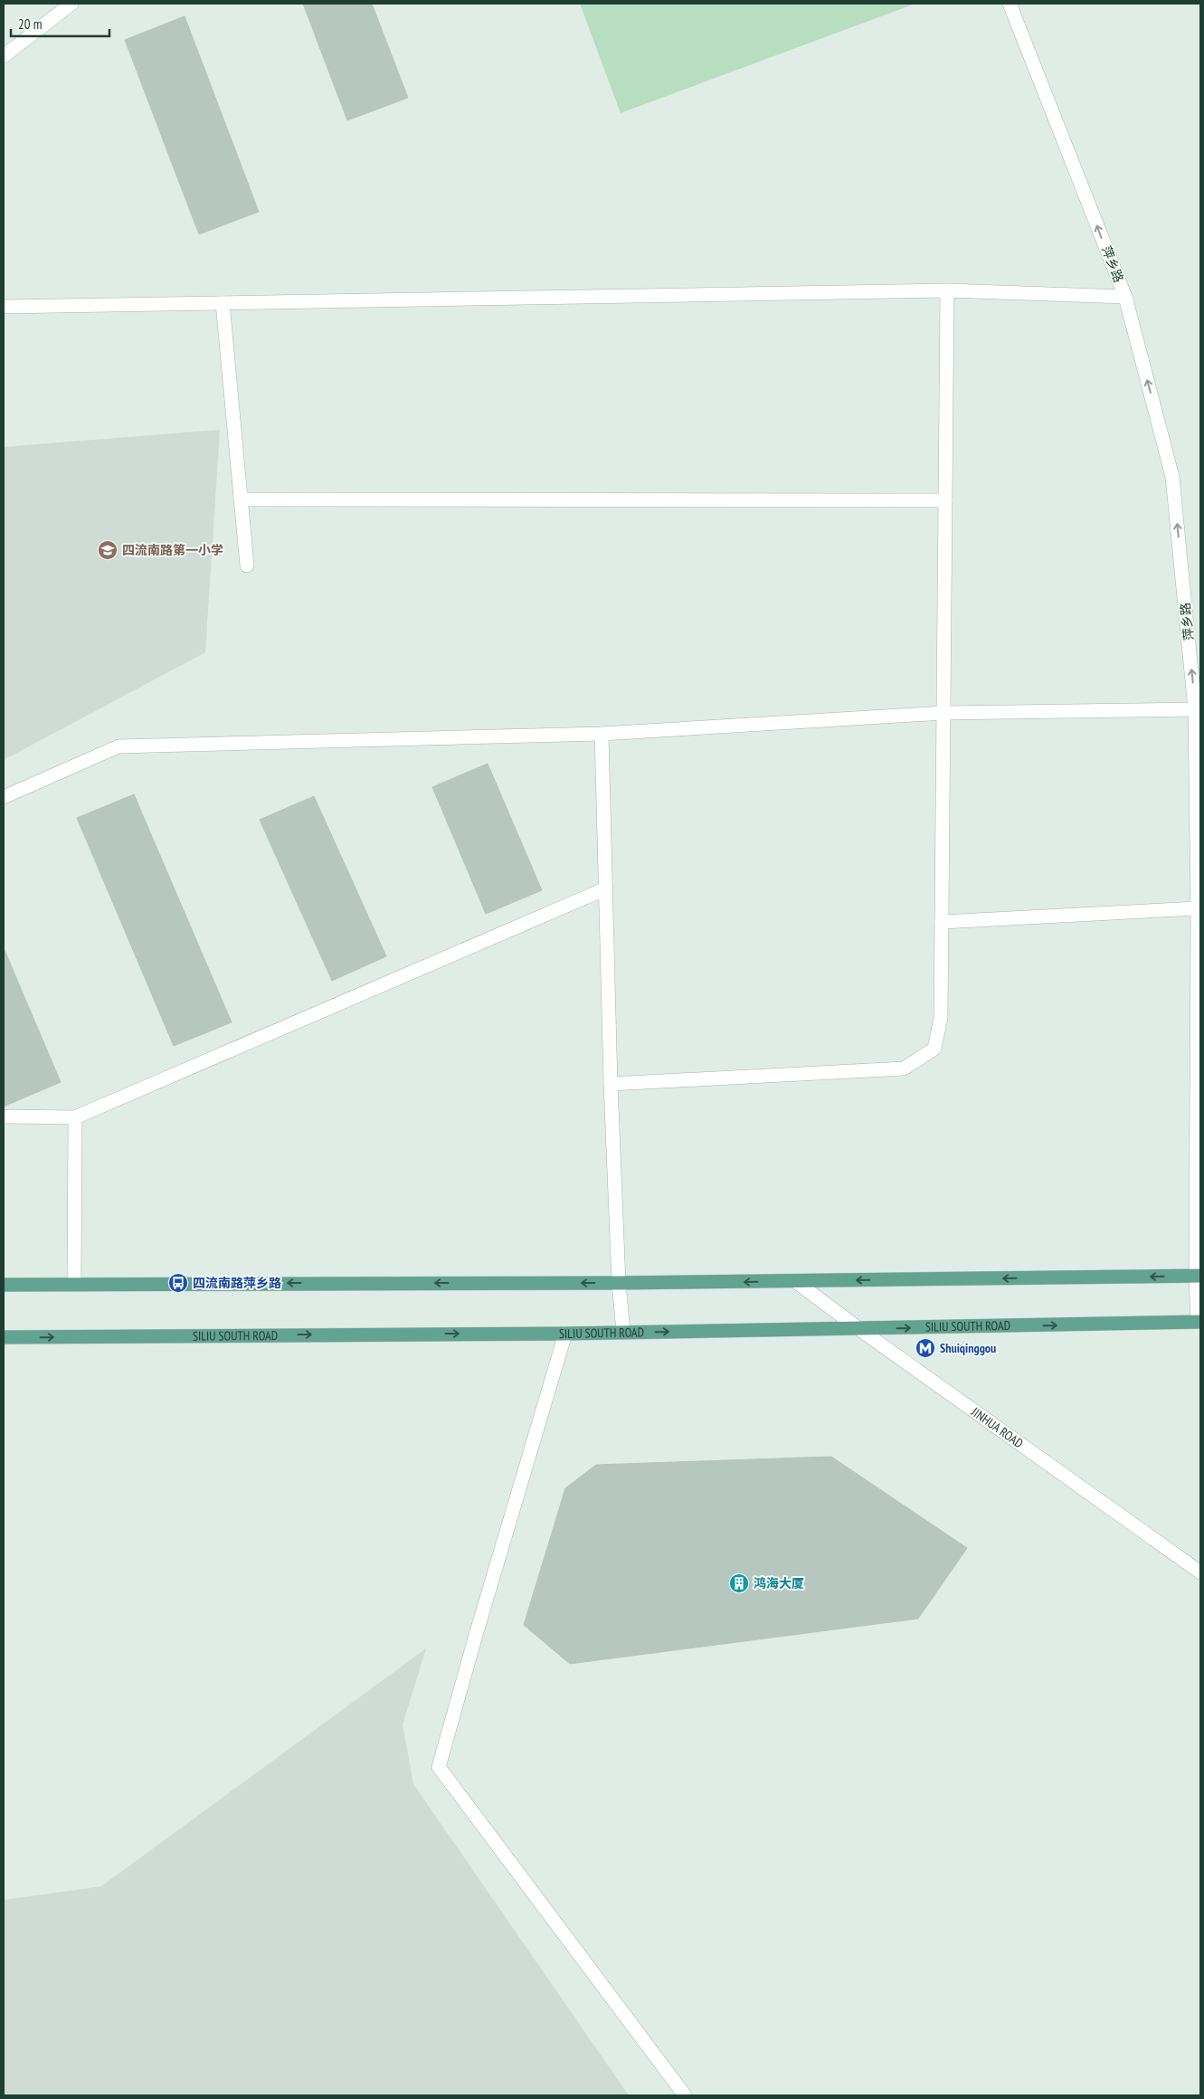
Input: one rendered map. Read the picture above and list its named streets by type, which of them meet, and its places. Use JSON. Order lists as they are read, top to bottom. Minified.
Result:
{"streets":{"main road":["SILIU SOUTH ROAD"],"street":["萍乡路","JINHUA ROAD"]},"crossings":[["萍乡路","SILIU SOUTH ROAD"],["SILIU SOUTH ROAD","JINHUA ROAD"]],"one_way":["萍乡路"],"places":{"school or university":["四流南路第一小学"],"bus stop":["四流南路萍乡路"],"metro station":["Shuiqinggou"],"building":["鸿海大厦"]},"scale_bar":"20 m"}
